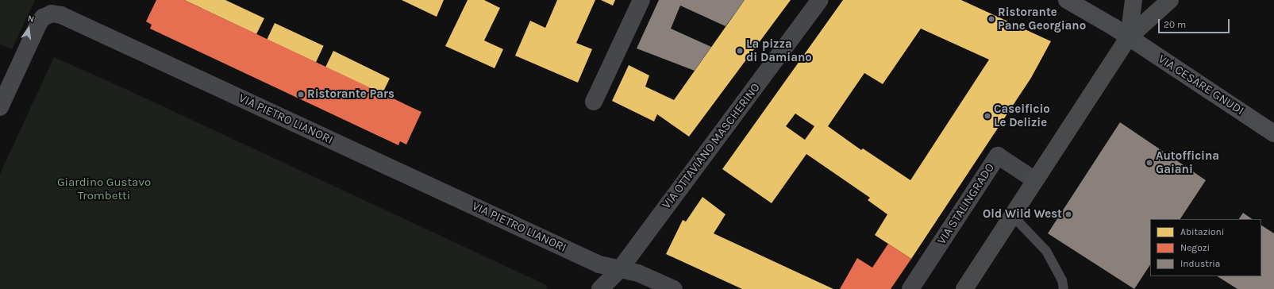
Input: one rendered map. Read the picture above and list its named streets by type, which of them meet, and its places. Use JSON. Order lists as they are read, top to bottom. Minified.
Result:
{"streets":{"main road":["VIA CESARE GNUDI"],"street":["VIA PIETRO LIANORI","VIA OTTAVIANO MASCHERINO","VIA STALINGRADO"]},"crossings":[["VIA PIETRO LIANORI","VIA OTTAVIANO MASCHERINO"]],"parks":["Giardino Gustavo Trombetti"],"places":["Ristorante Pane Georgiano","La pizza di Damiano","Ristorante Pars","Caseificio Le Delizie","Autofficina Gaiani","Old Wild West"],"legend":["Abitazioni","Negozi","Industria"],"scale_bar":"20 m","north":"top"}
